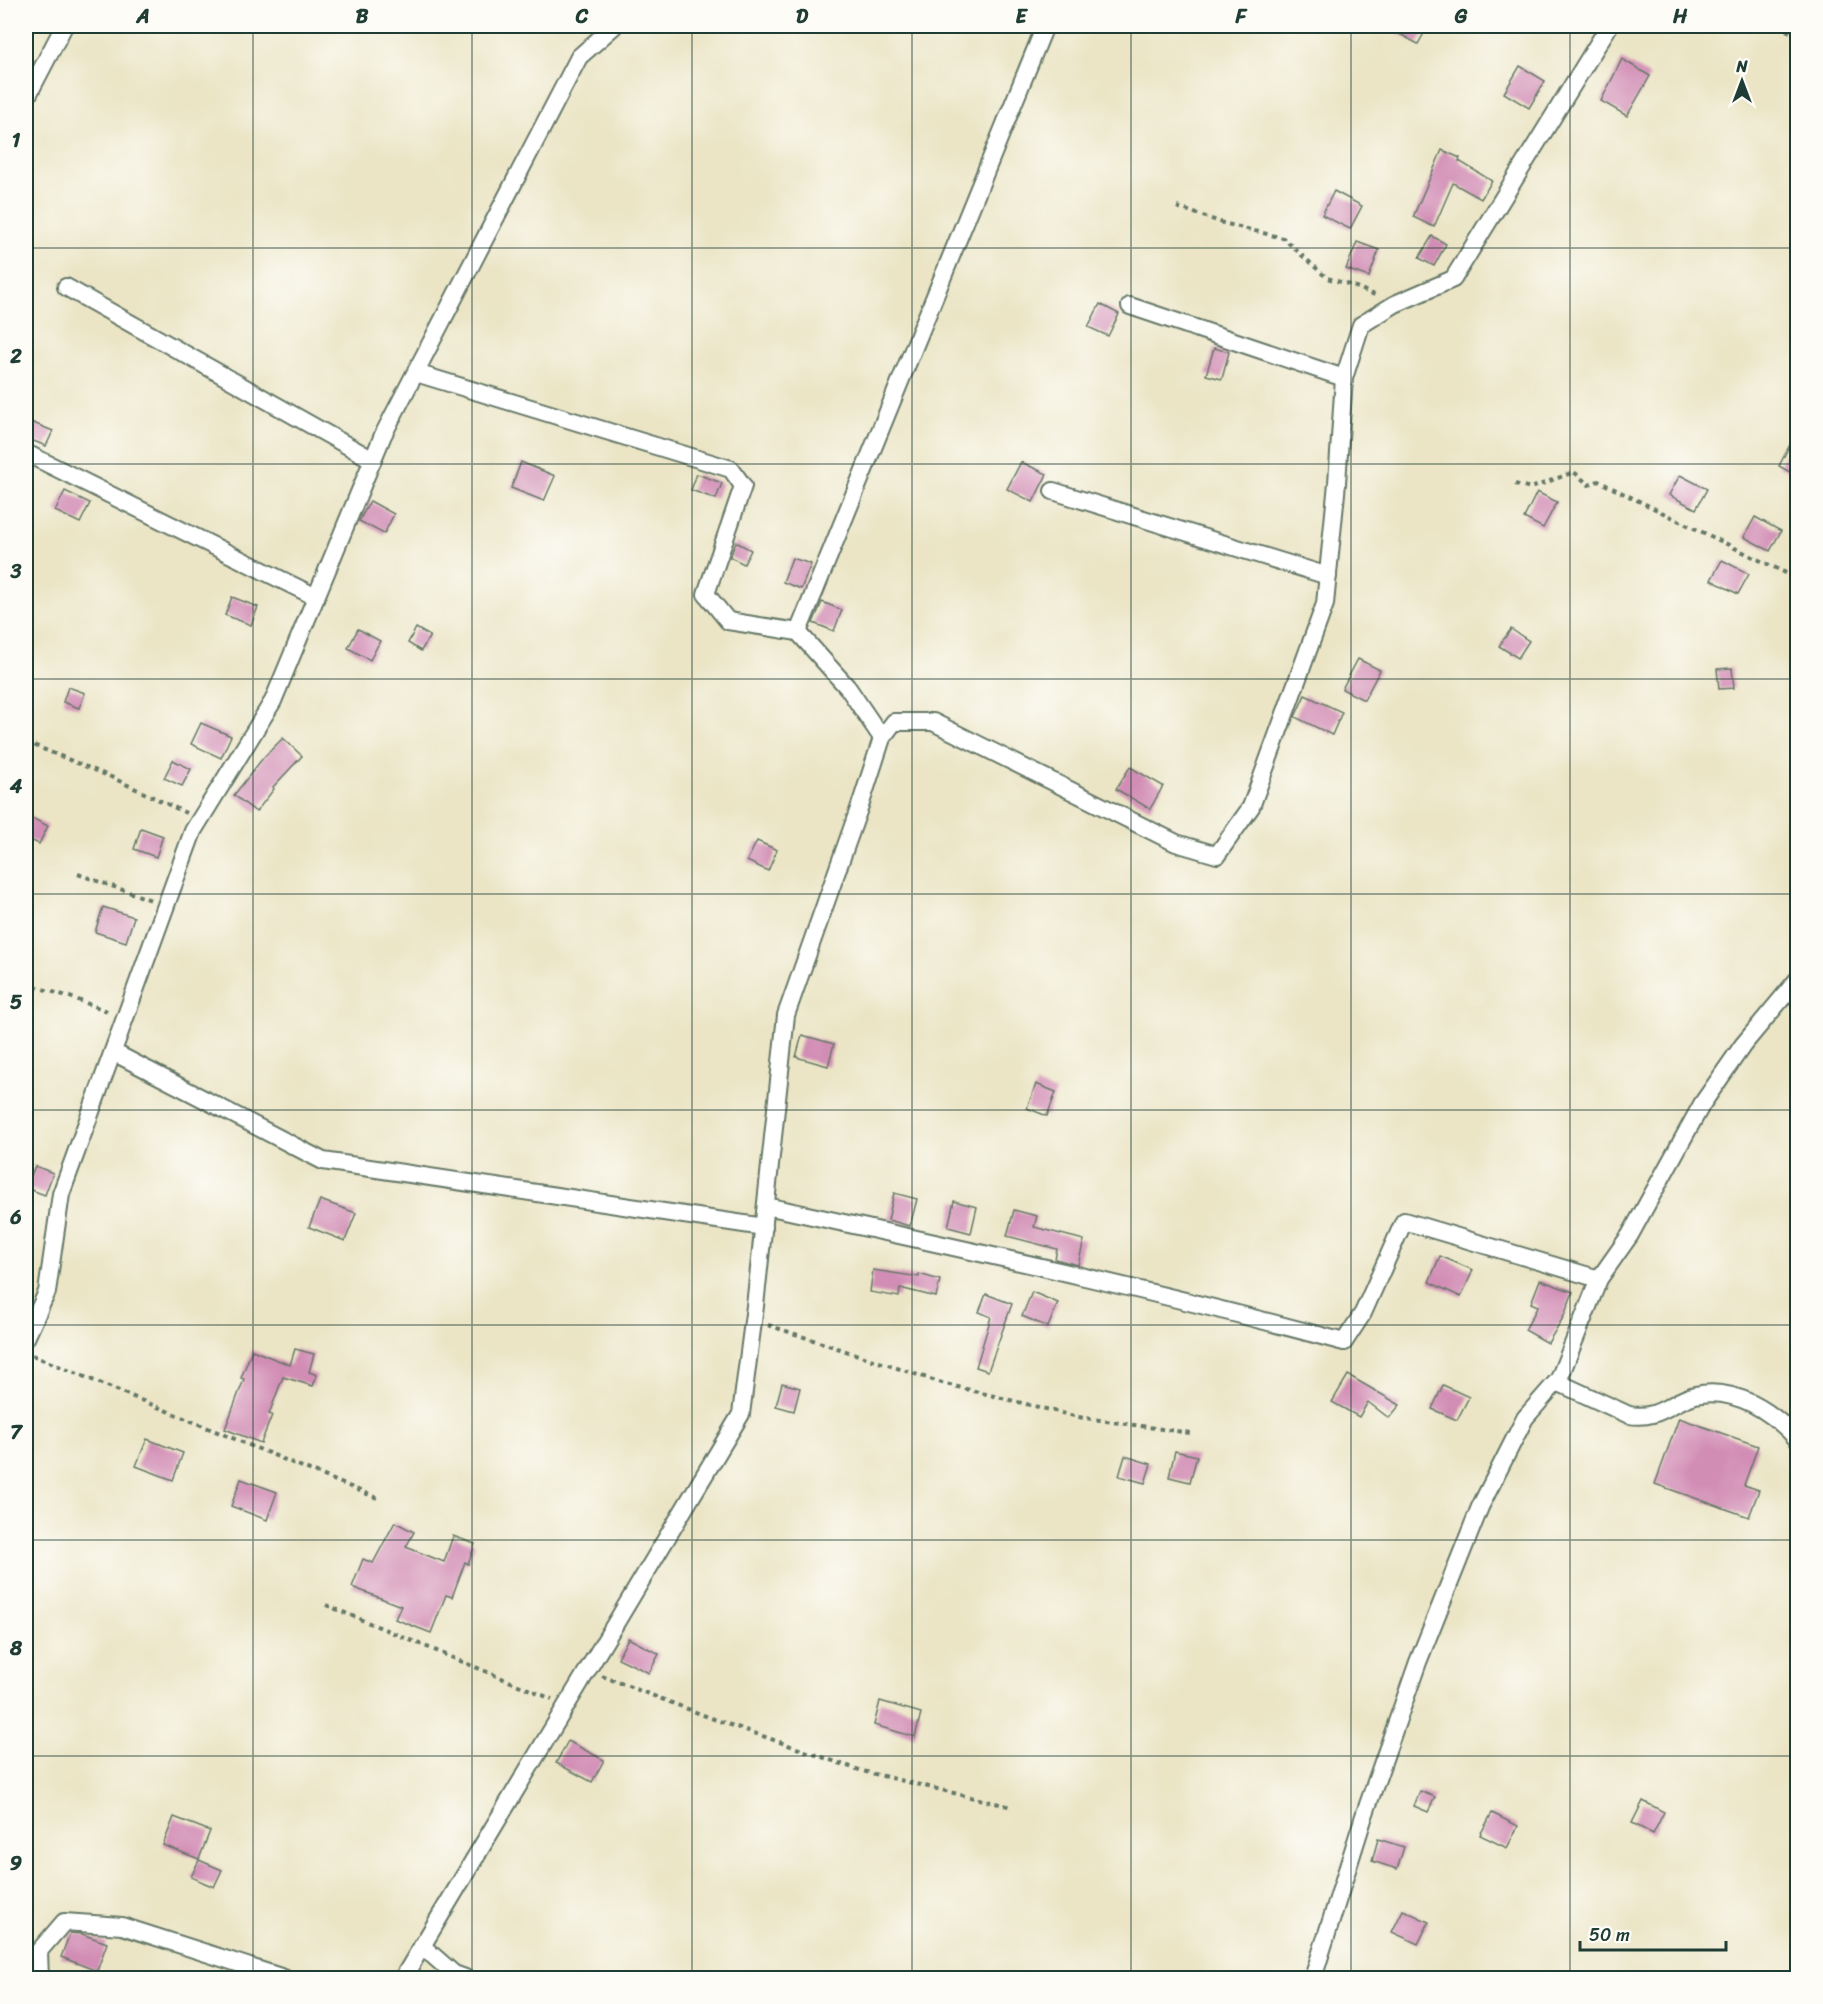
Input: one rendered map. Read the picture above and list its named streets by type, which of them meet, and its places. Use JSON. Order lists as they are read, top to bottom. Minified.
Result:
{"scale_bar":"50 m","north":"top","grid":{"columns":["A","B","C","D","E","F","G","H"],"rows":["1","2","3","4","5","6","7","8","9"]}}
